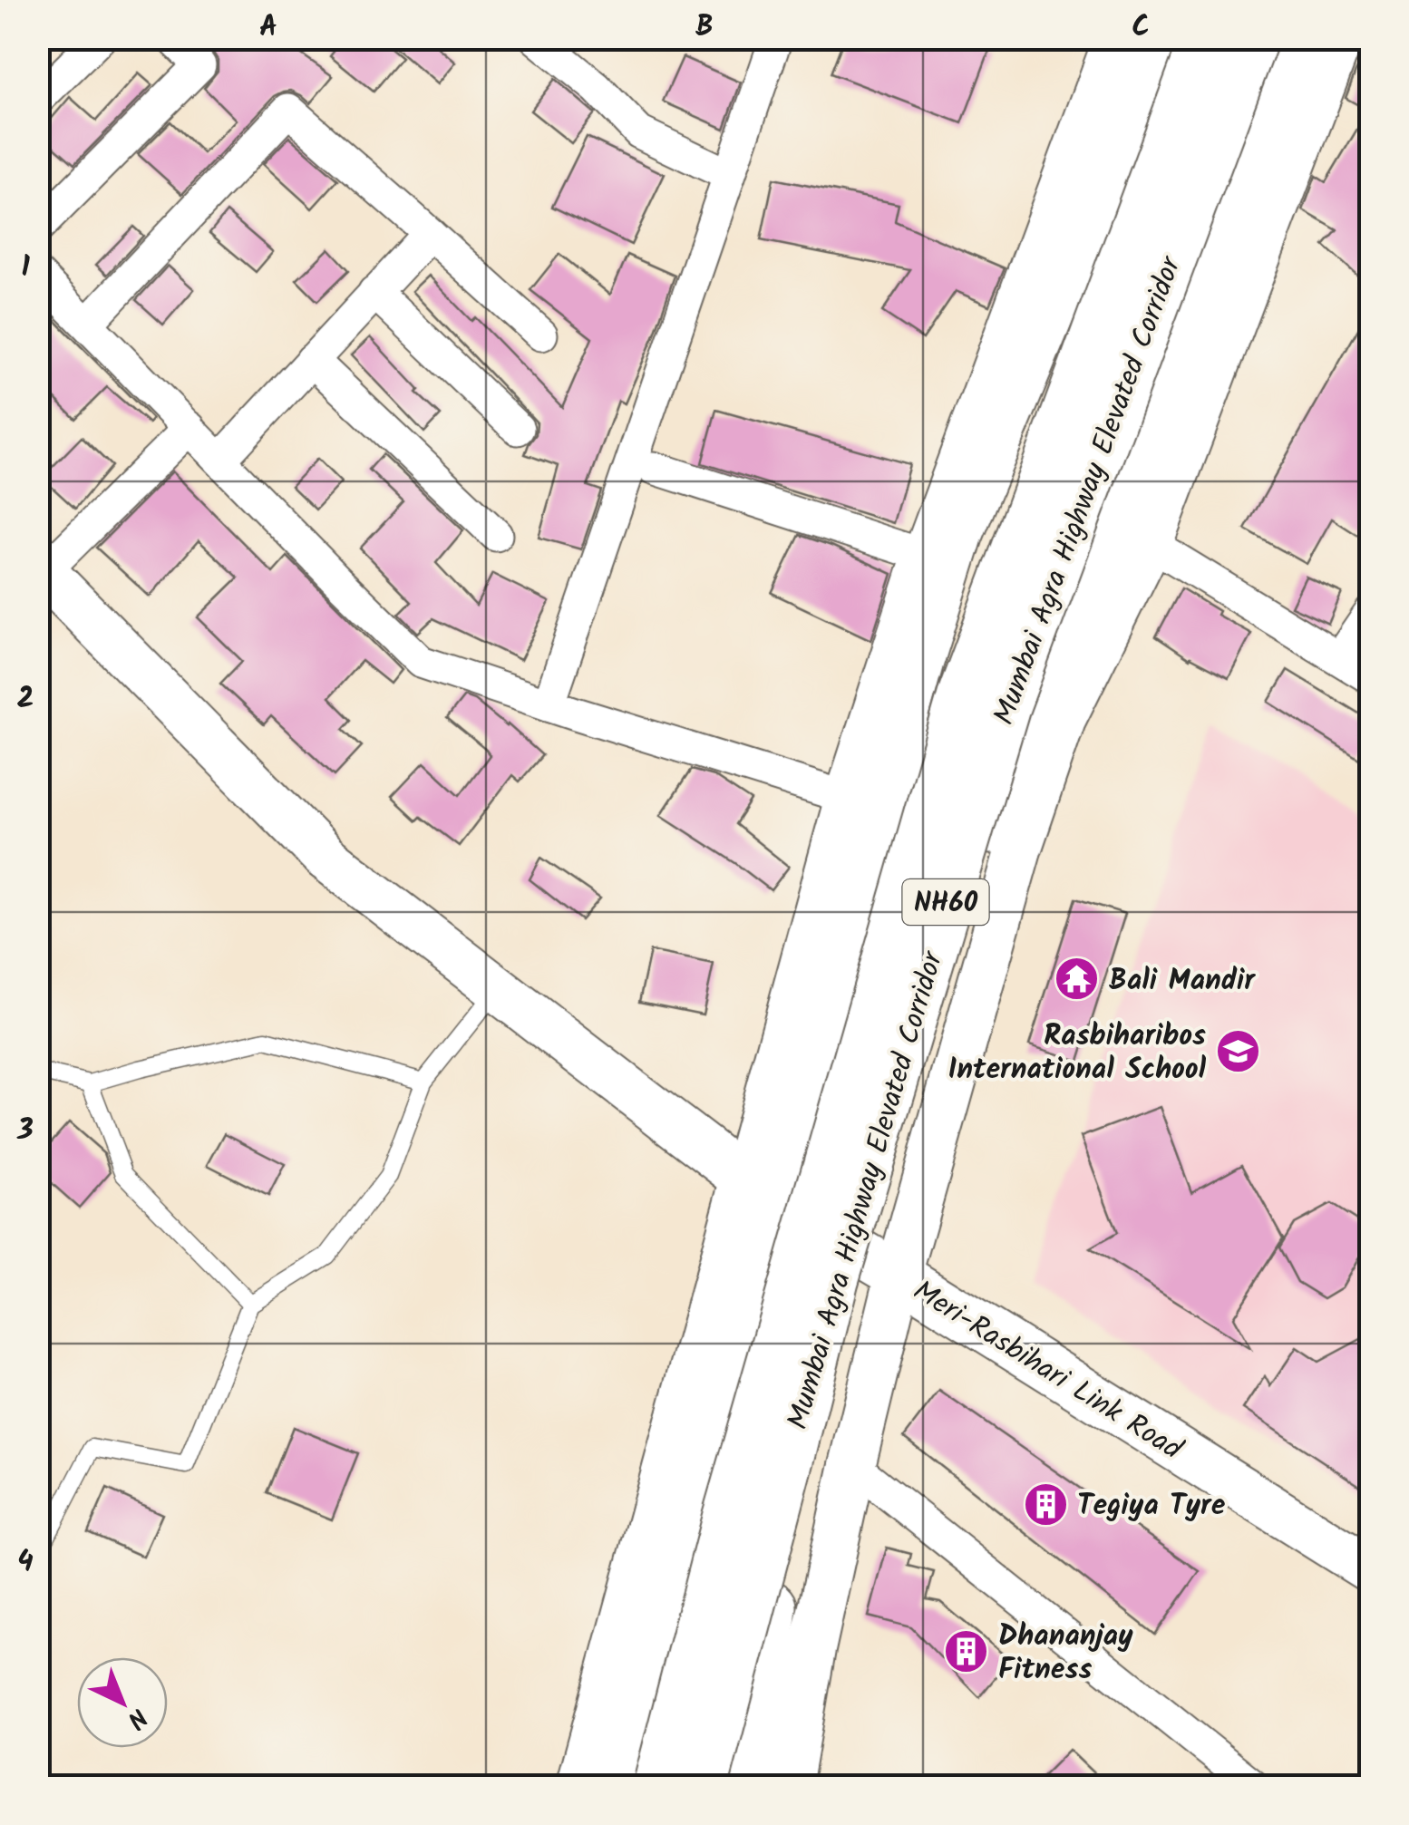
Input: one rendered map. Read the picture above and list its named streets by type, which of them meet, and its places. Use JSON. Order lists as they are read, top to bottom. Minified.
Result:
{"streets":{"highway":["Mumbai Agra Highway Elevated Corridor","NH60"],"street":["Meri-Rasbihari Link Road"]},"places":{"temple":["Bali Mandir"],"school or university":["Rasbiharibos International School"],"building":["Tegiya Tyre","Dhananjay Fitness"]},"north":"bottom right","grid":{"columns":["A","B","C"],"rows":["1","2","3","4"]}}
